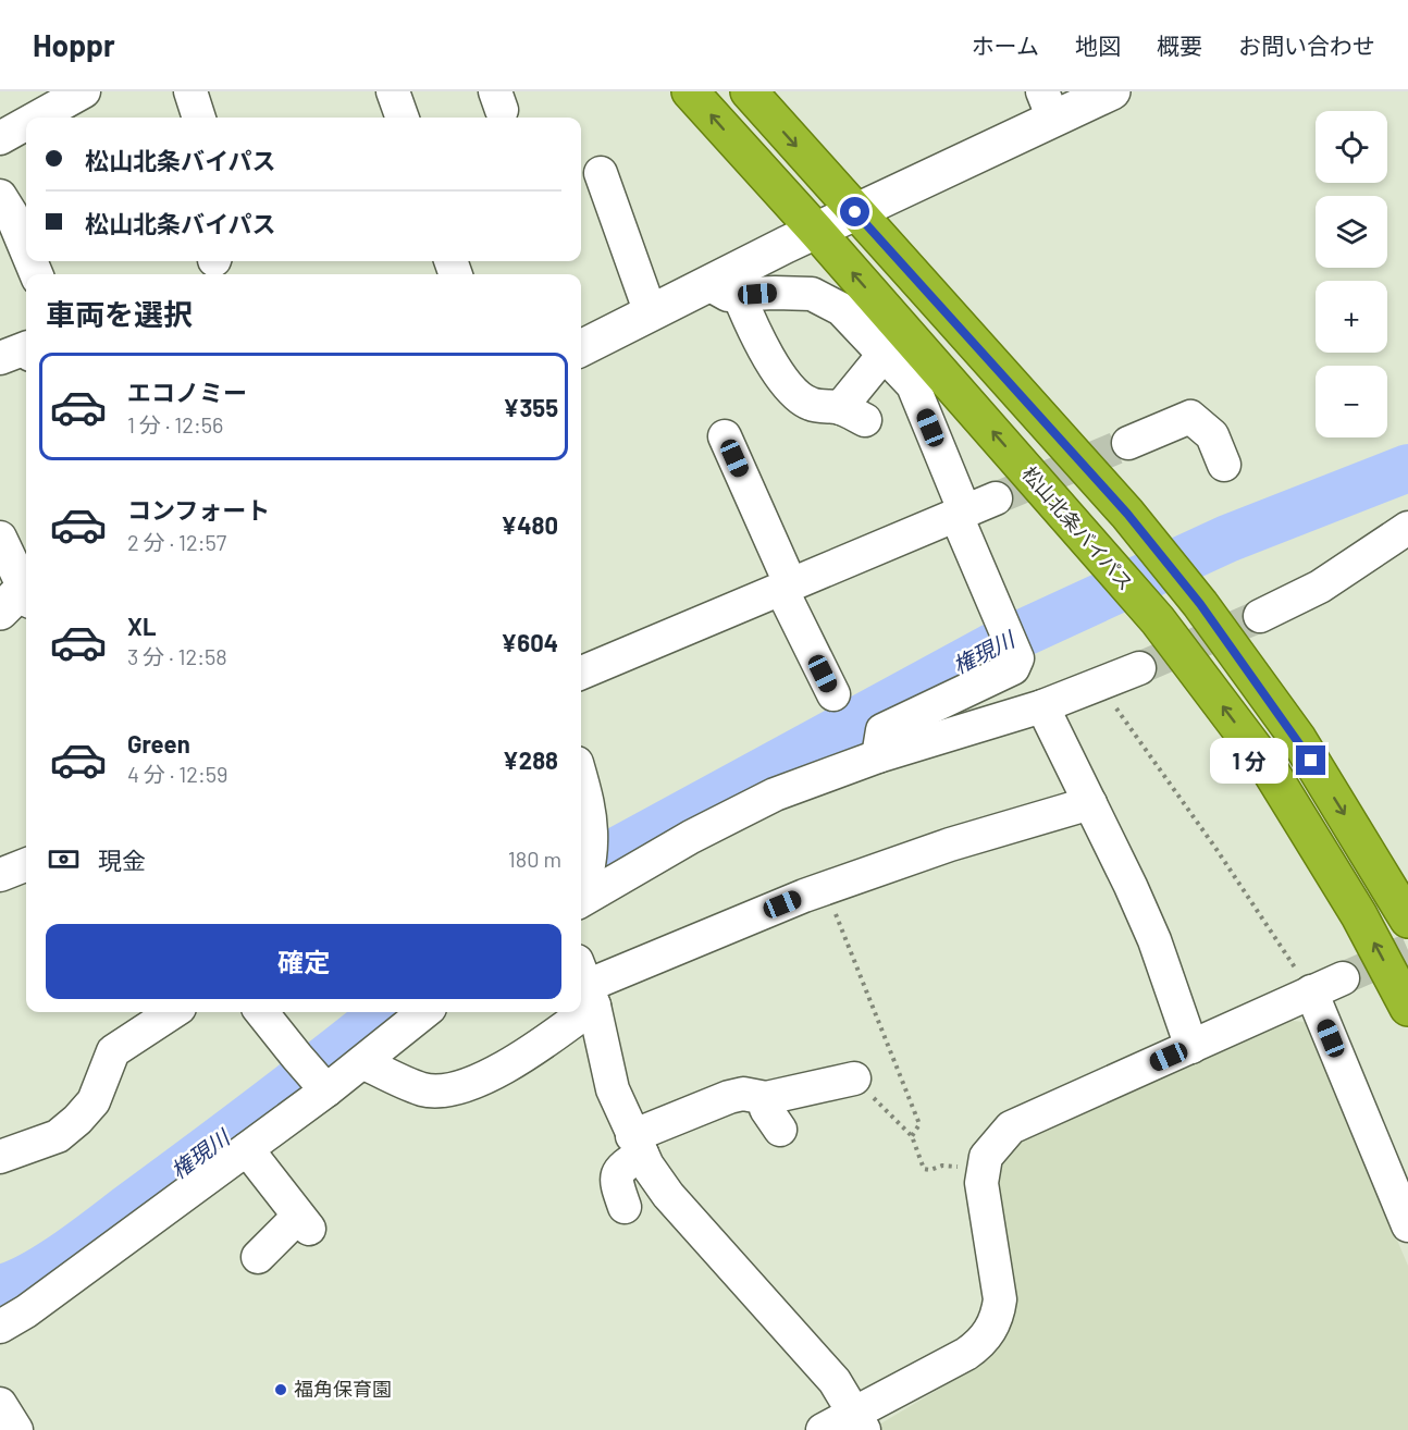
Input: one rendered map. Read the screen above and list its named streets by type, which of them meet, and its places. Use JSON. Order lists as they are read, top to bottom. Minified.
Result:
{"streets":{"highway":["松山北条バイパス"]},"water":["権現川"],"places":["福角保育園"],"page":{"header":"Hoppr","nav":["ホーム","地図","概要","お問い合わせ"],"map_buttons":["+","−"],"banner":["松山北条バイパス","松山北条バイパス"],"heading":"車両を選択","list":[{"name":"エコノミー","note":"1 分 · 12:56","value":"¥355"},{"name":"コンフォート","note":"2 分 · 12:57","value":"¥480"},{"name":"XL","note":"3 分 · 12:58","value":"¥604"},{"name":"Green","note":"4 分 · 12:59","value":"¥288"}],"bubble":"1 分","pay":["現金","180 m"],"buttons":"確定"}}
